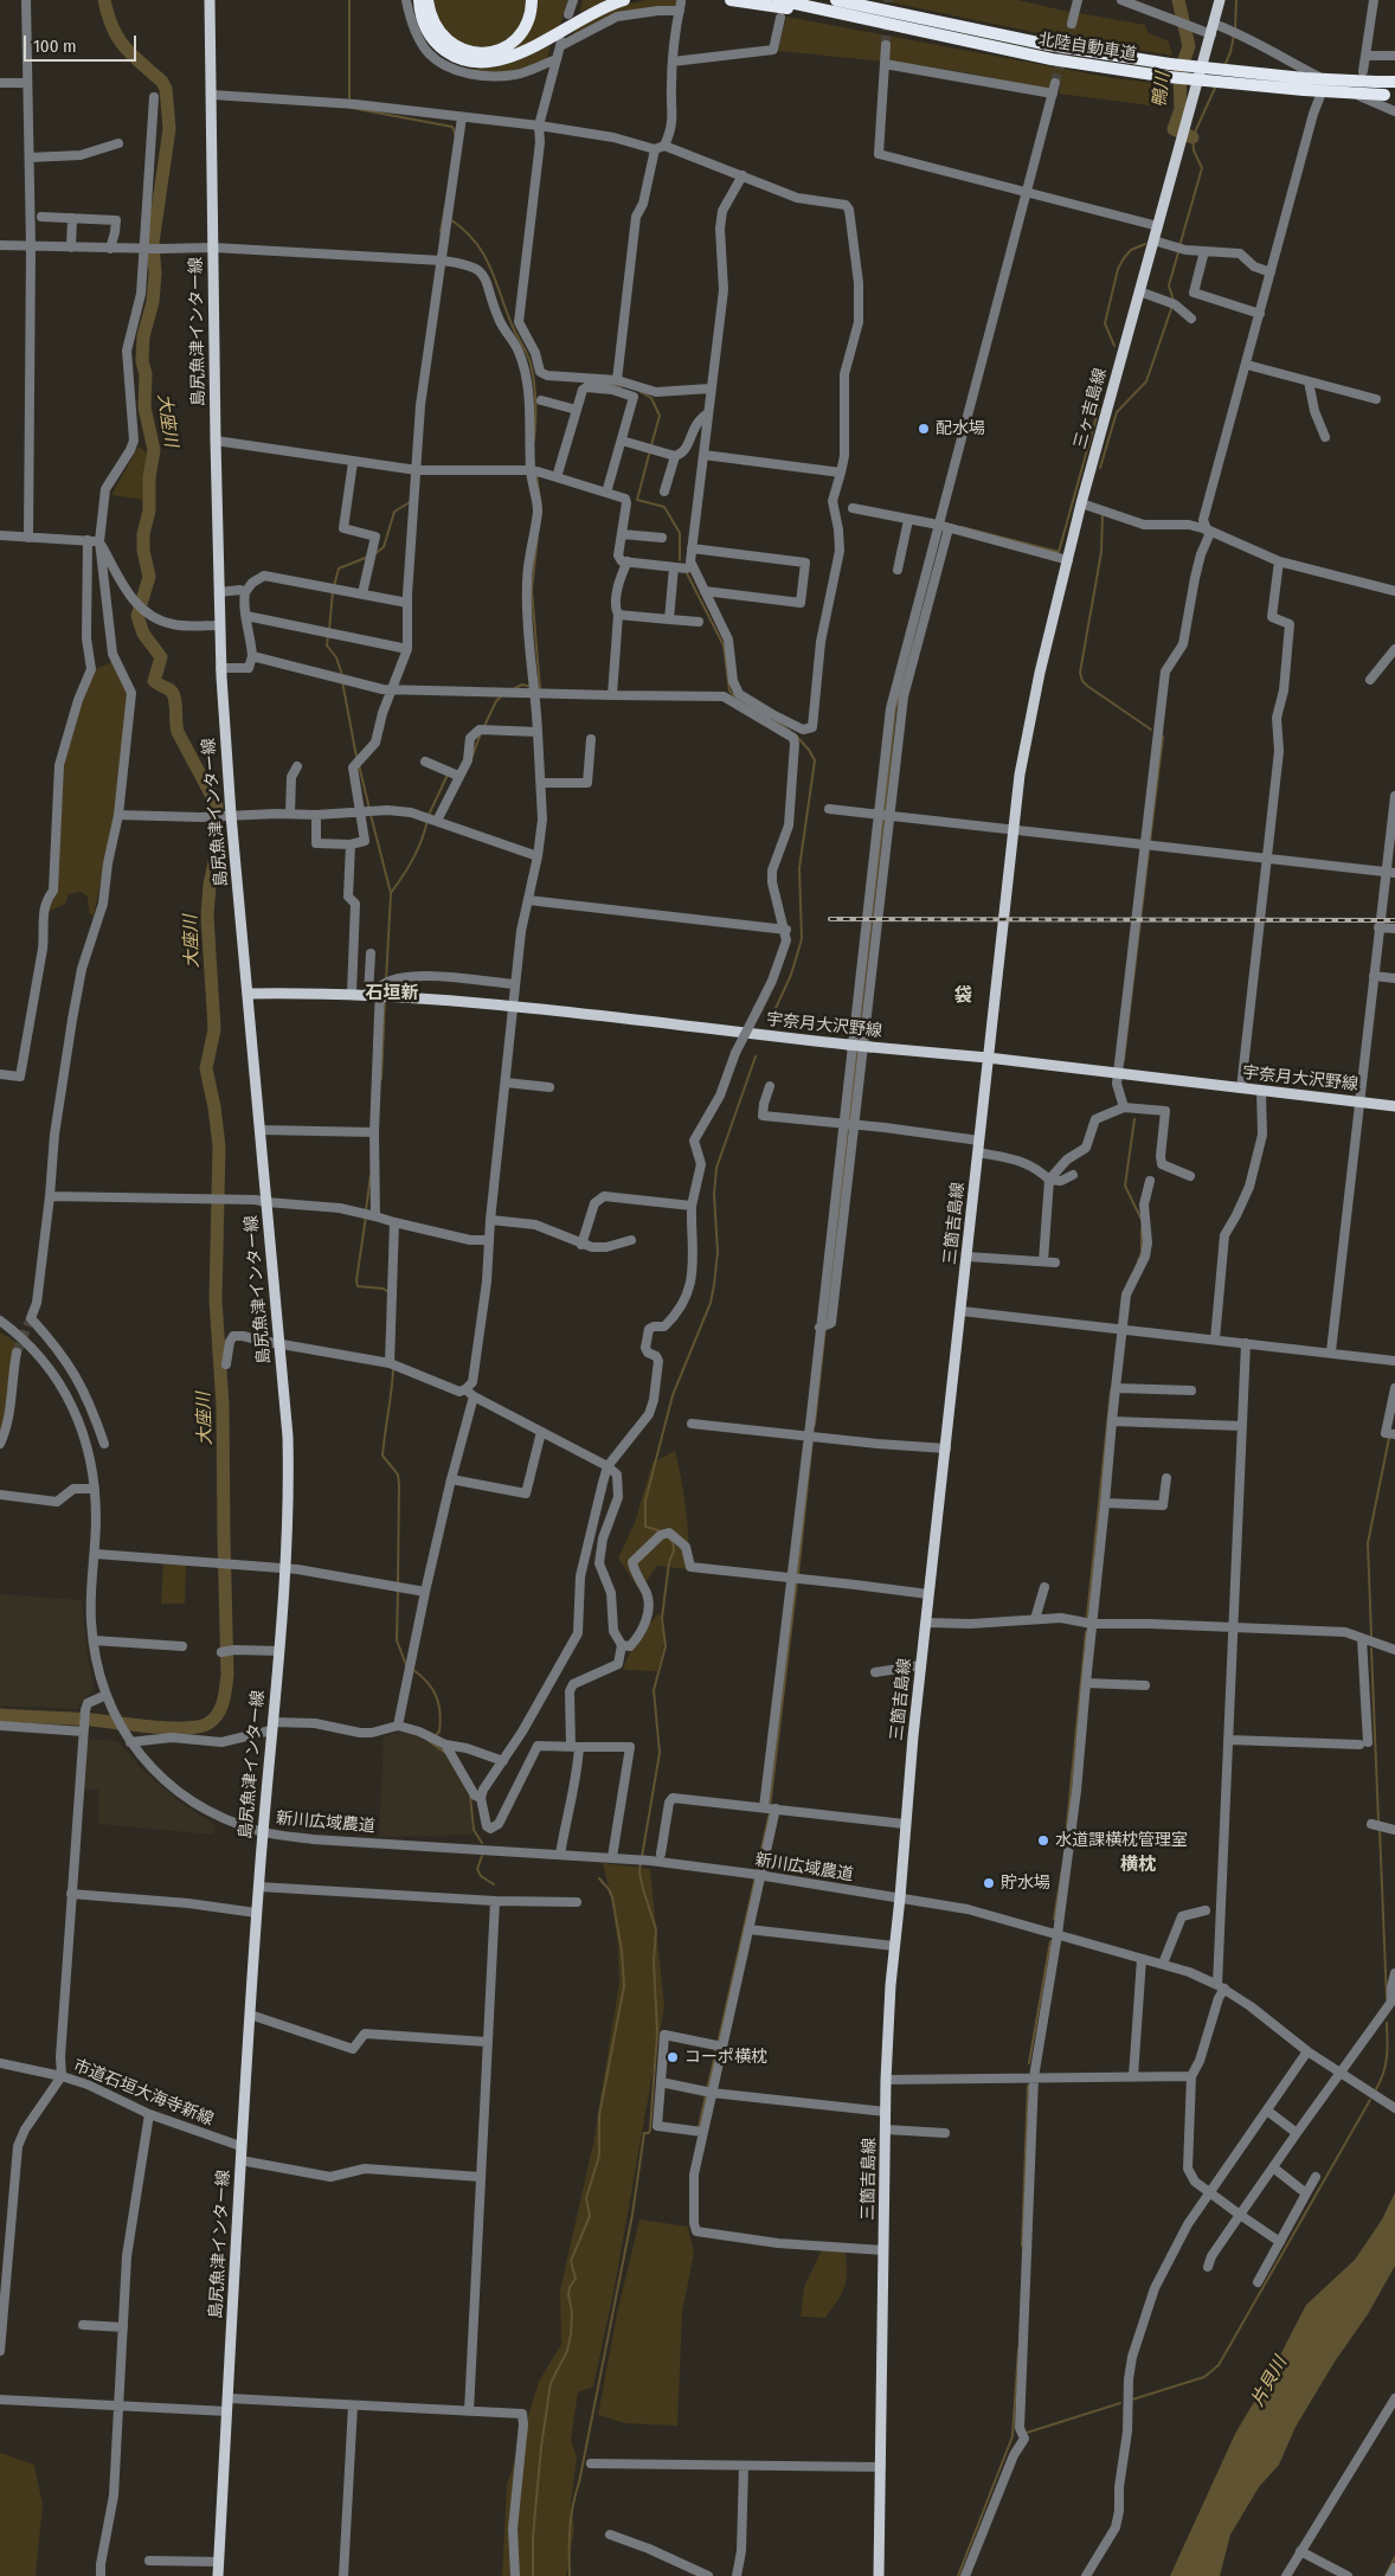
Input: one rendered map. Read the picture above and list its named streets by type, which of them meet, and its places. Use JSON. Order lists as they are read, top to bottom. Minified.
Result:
{"streets":{"highway":["北陸自動車道"],"main road":["島尻魚津インター線","三ヶ吉島線","宇奈月大沢野線","三箇吉島線"],"street":["新川広域農道","市道石垣大海寺新線"]},"crossings":[["島尻魚津インター線","宇奈月大沢野線"],["島尻魚津インター線","新川広域農道"],["島尻魚津インター線","市道石垣大海寺新線"],["三ヶ吉島線","三箇吉島線"],["宇奈月大沢野線","三箇吉島線"],["三箇吉島線","新川広域農道"]],"districts":["石垣新","袋","横枕"],"water":["鴨川","大座川","片貝川"],"places":["配水場","水道課横枕管理室","貯水場","コーポ横枕"],"scale_bar":"100 m"}
